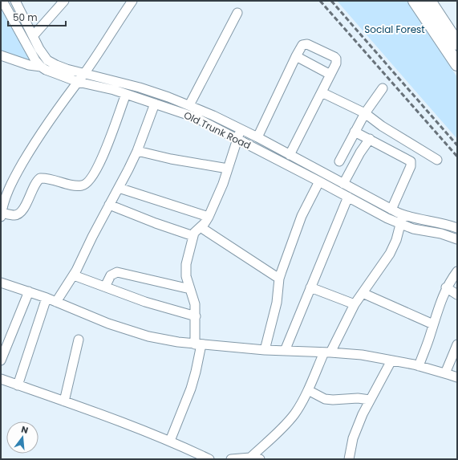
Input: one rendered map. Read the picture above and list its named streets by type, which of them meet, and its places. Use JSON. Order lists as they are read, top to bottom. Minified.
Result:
{"streets":{"street":["Old Trunk Road"]},"parks":["Social Forest"],"scale_bar":"50 m","north":"top"}
